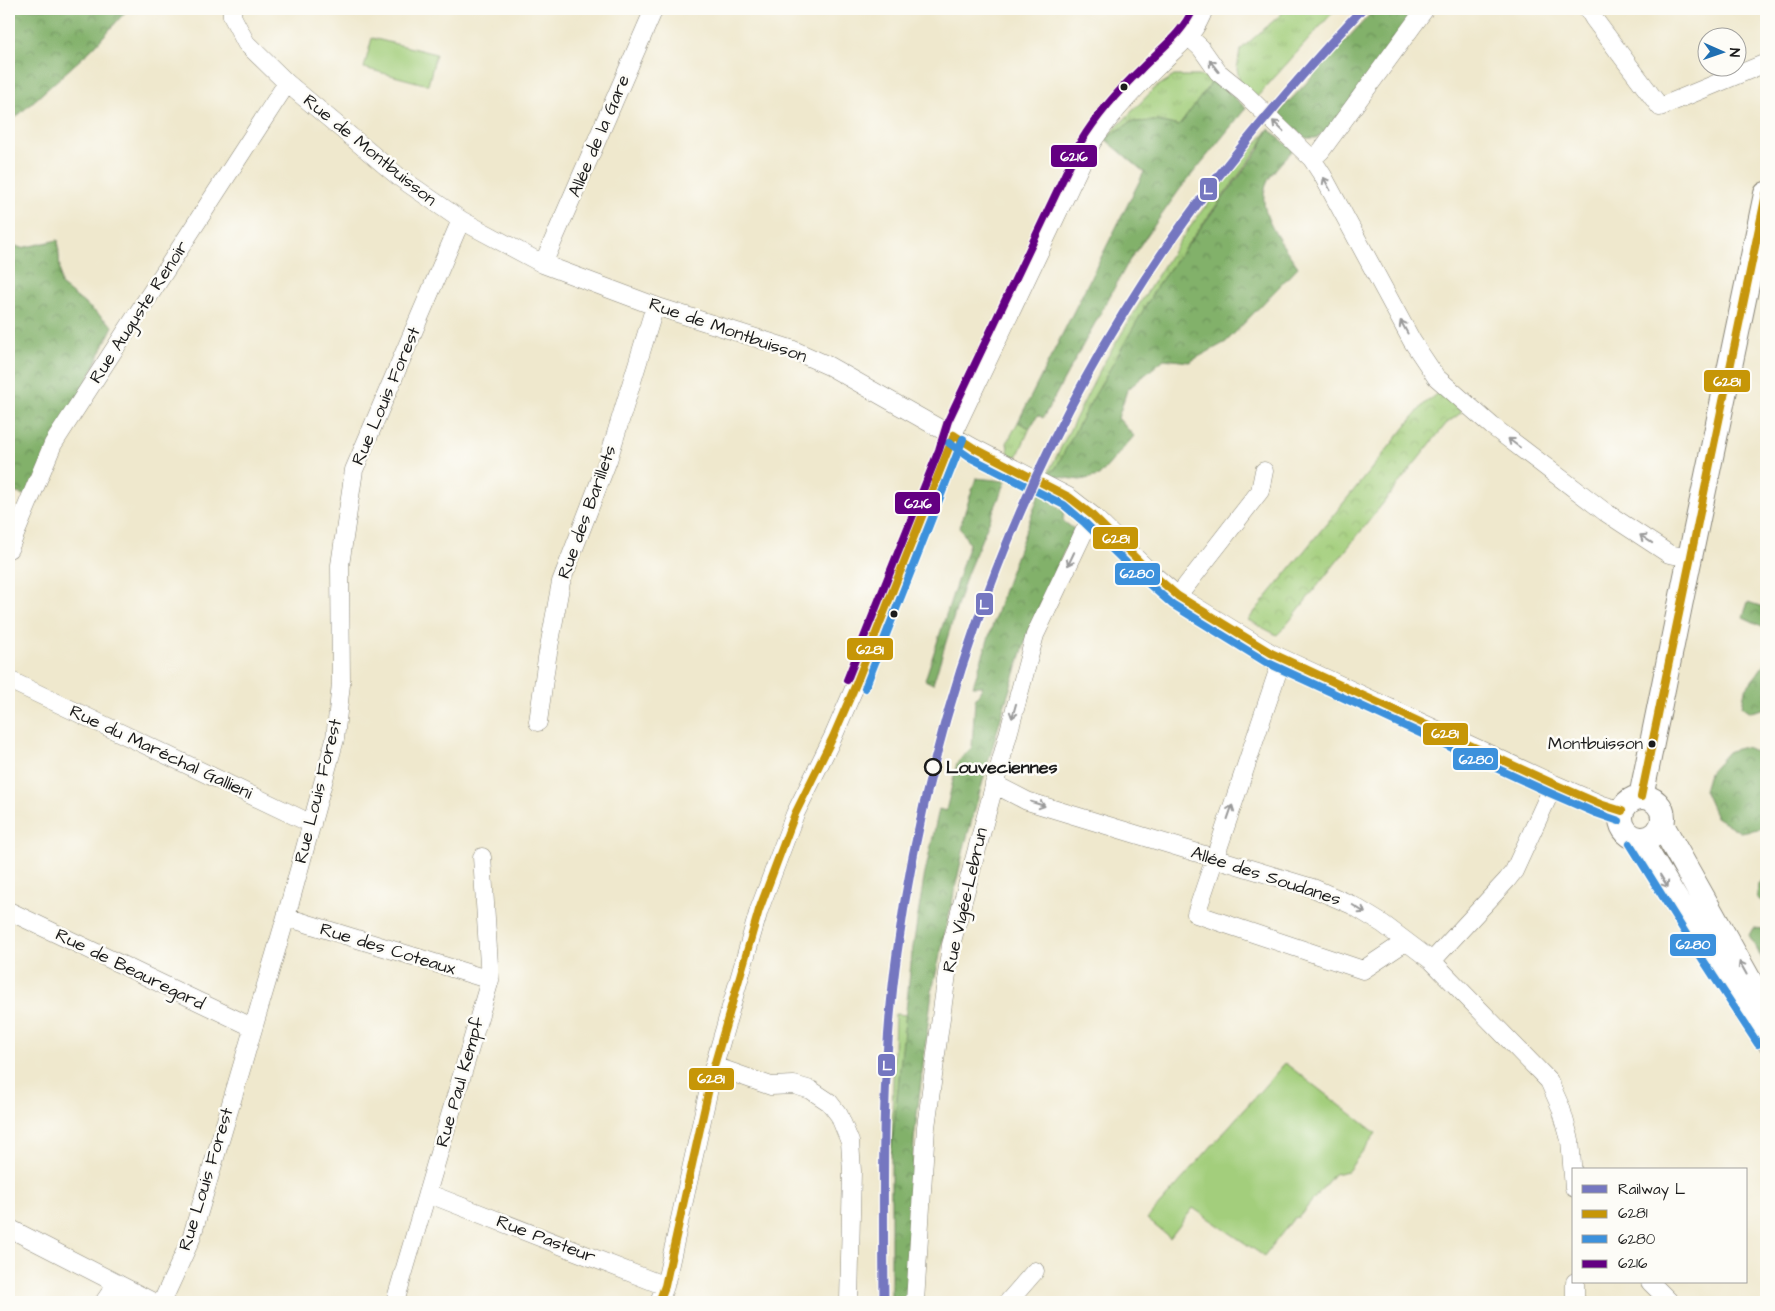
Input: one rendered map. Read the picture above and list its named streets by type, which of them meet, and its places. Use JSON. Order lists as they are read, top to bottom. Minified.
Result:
{"streets":{"street":["Allée de la Gare","Rue de Montbuisson","Rue Auguste Renoir","Rue Louis Forest","Rue des Barillets","Rue du Maréchal Gallieni","Allée des Soudanes","Rue Vigée-Lebrun","Rue des Coteaux","Rue de Beauregard","Rue Paul Kempf","Rue Pasteur"]},"crossings":[["Allée de la Gare","Rue de Montbuisson"],["Rue de Montbuisson","Rue Auguste Renoir"],["Rue de Montbuisson","Rue Louis Forest"],["Rue de Montbuisson","Rue des Barillets"],["Rue de Montbuisson","Rue Vigée-Lebrun"],["Rue Louis Forest","Rue du Maréchal Gallieni"],["Rue Louis Forest","Rue des Coteaux"],["Rue Louis Forest","Rue de Beauregard"],["Allée des Soudanes","Rue Vigée-Lebrun"],["Rue des Coteaux","Rue Paul Kempf"],["Rue Paul Kempf","Rue Pasteur"]],"one_way":["Allée des Soudanes"],"places":["Montbuisson","Louveciennes"],"lines":["rail line L","transit line 6216","transit line 6281","transit line 6280"],"legend":["Railway L","6281","6280","6216"],"north":"right"}
